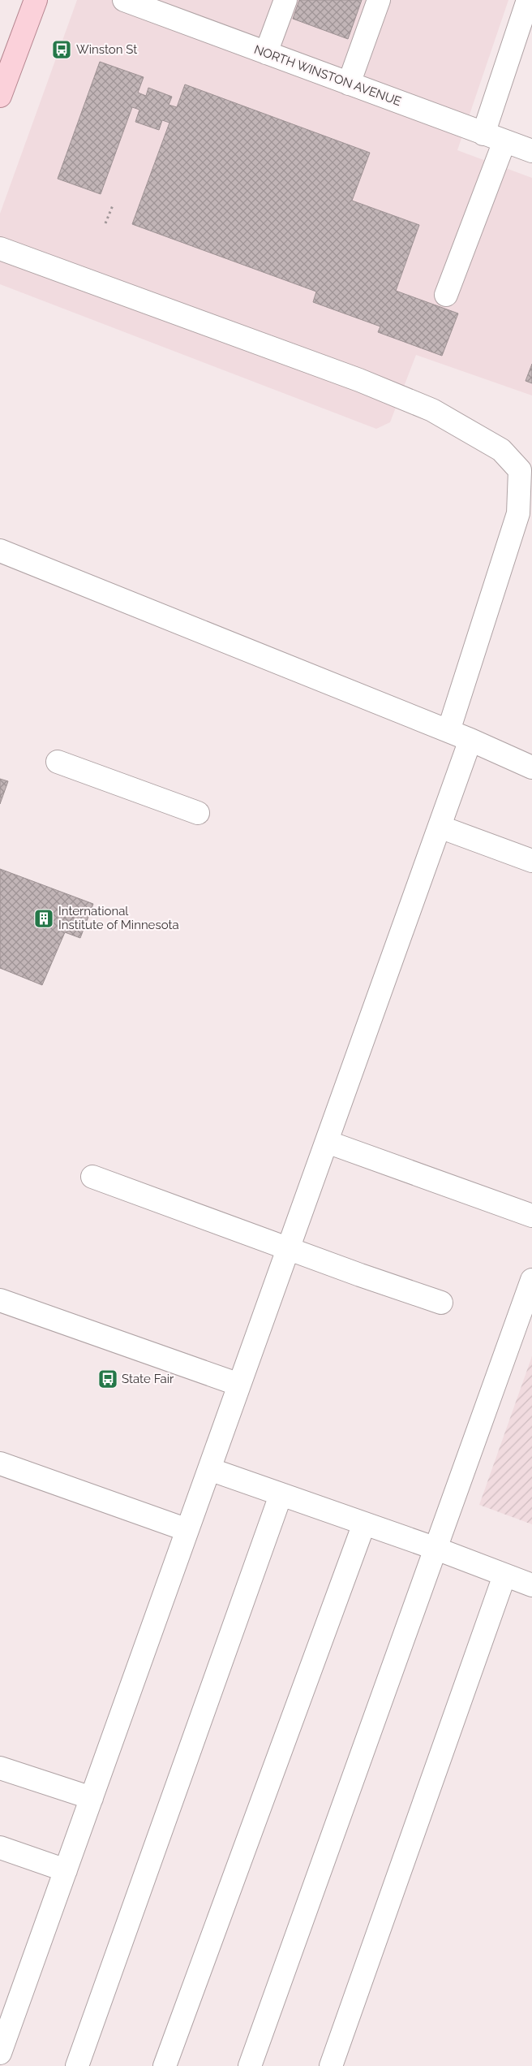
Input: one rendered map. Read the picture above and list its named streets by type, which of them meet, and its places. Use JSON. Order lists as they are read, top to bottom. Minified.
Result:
{"streets":{"street":["NORTH WINSTON AVENUE"]},"places":{"bus stop":["Winston St","State Fair"],"building":["International Institute of Minnesota"]}}
